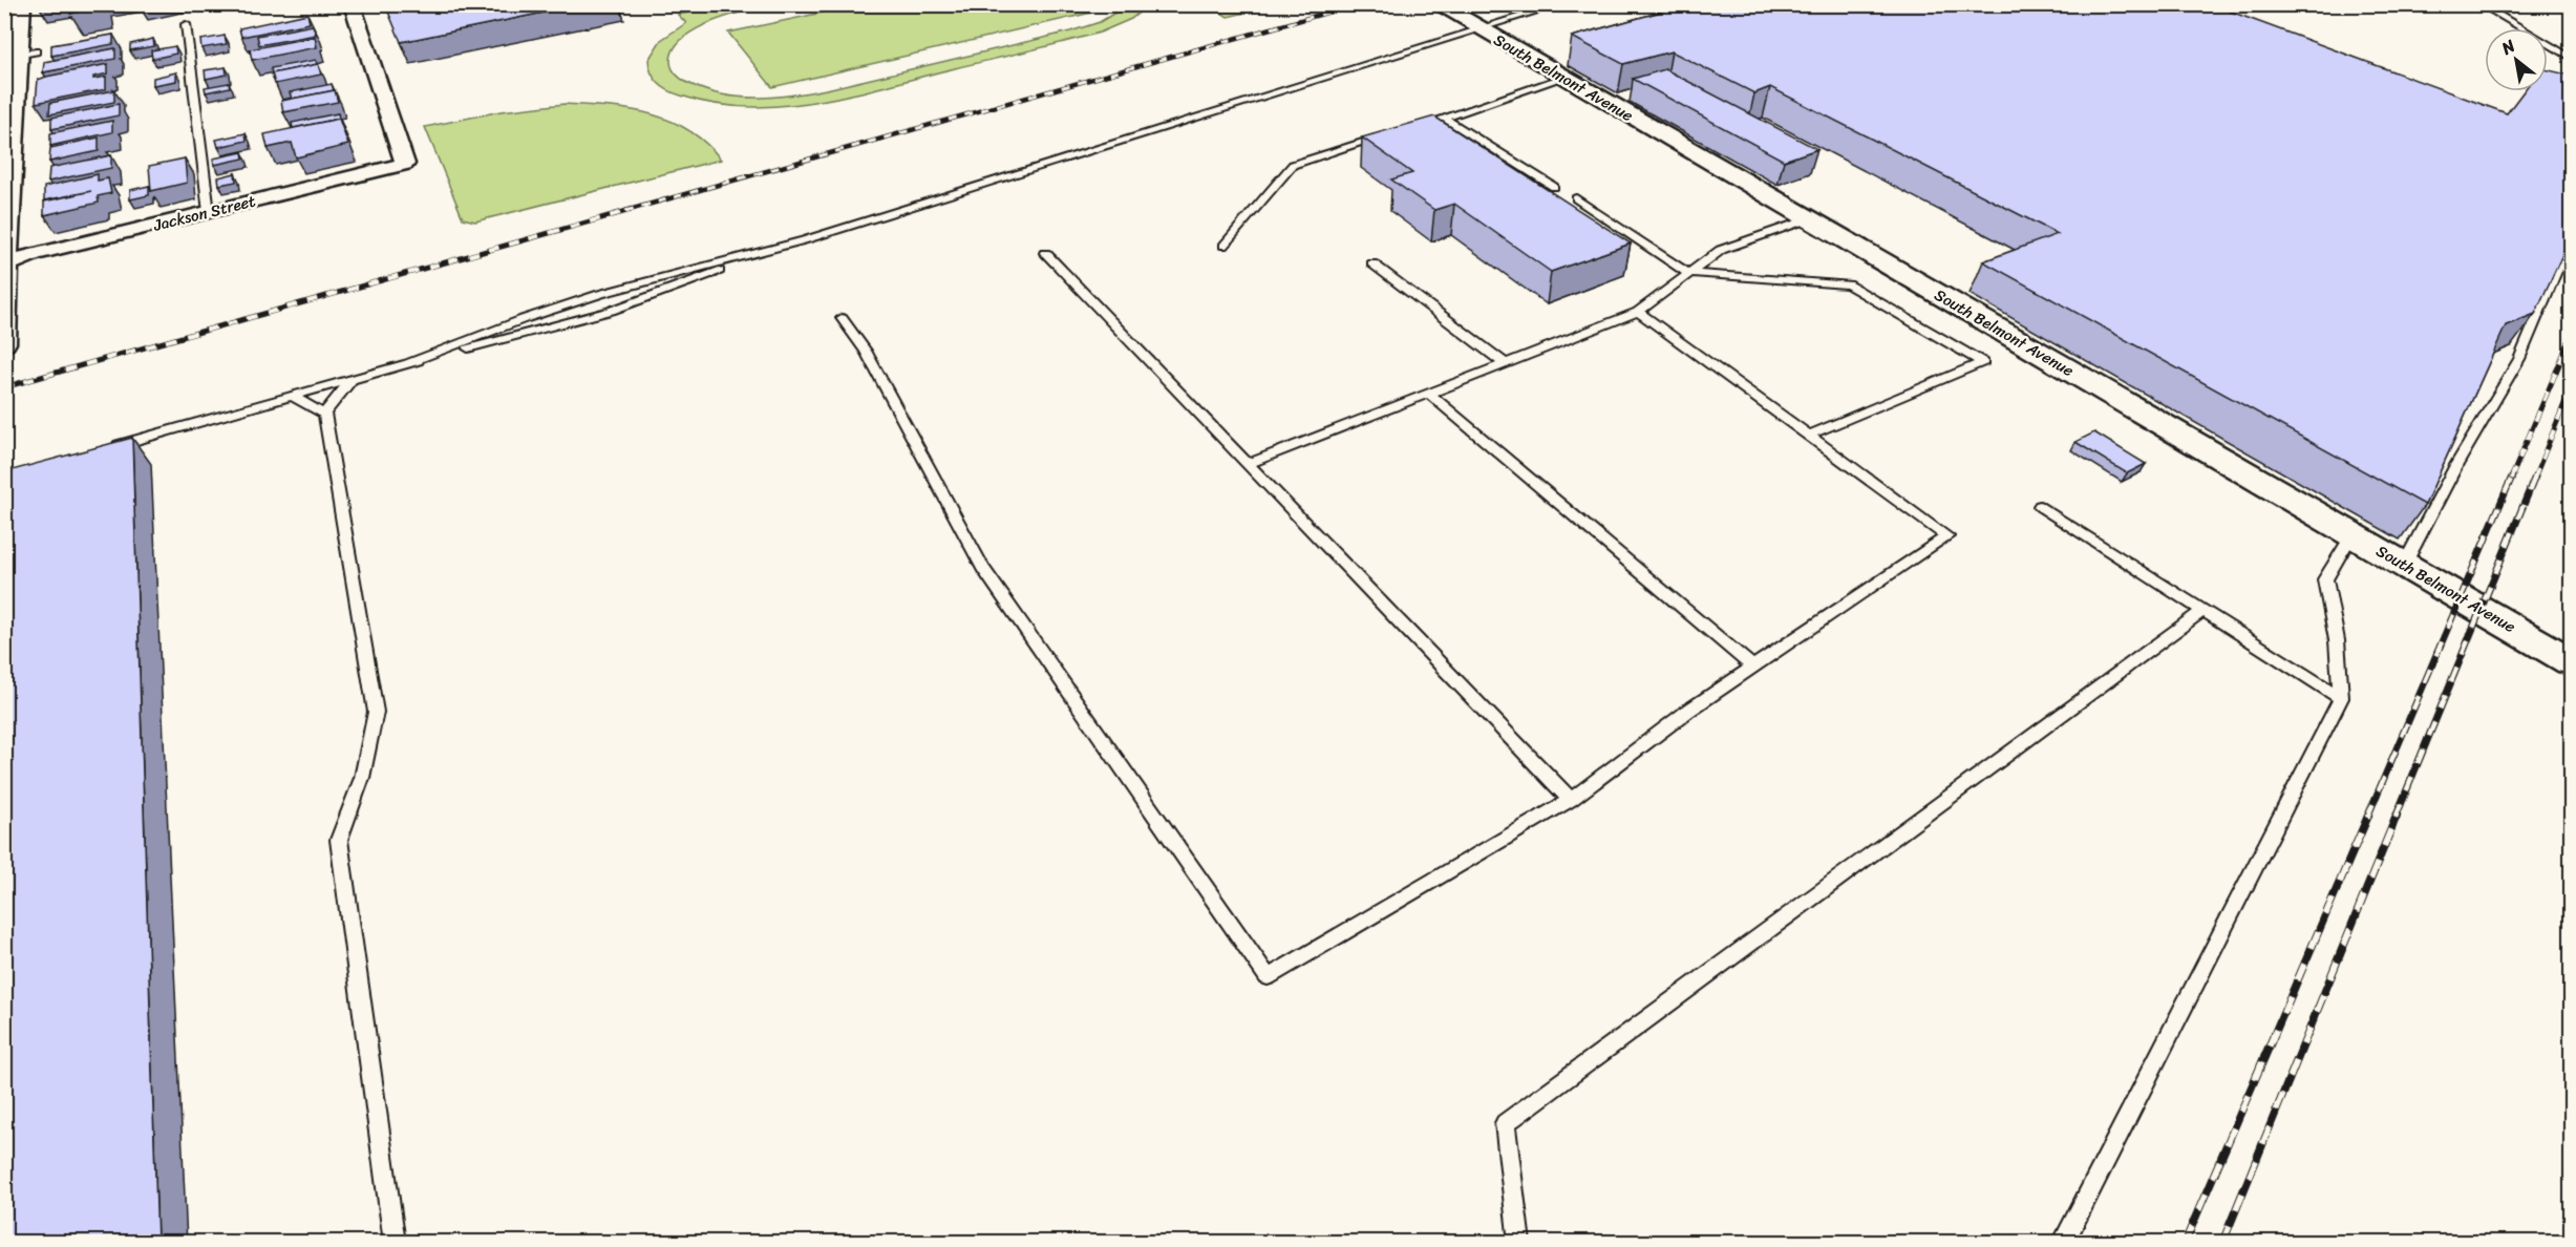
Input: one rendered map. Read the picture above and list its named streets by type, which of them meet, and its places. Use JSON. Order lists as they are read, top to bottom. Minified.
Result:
{"streets":{"main road":["South Belmont Avenue"],"street":["Jackson Street"]},"north":"top left"}
